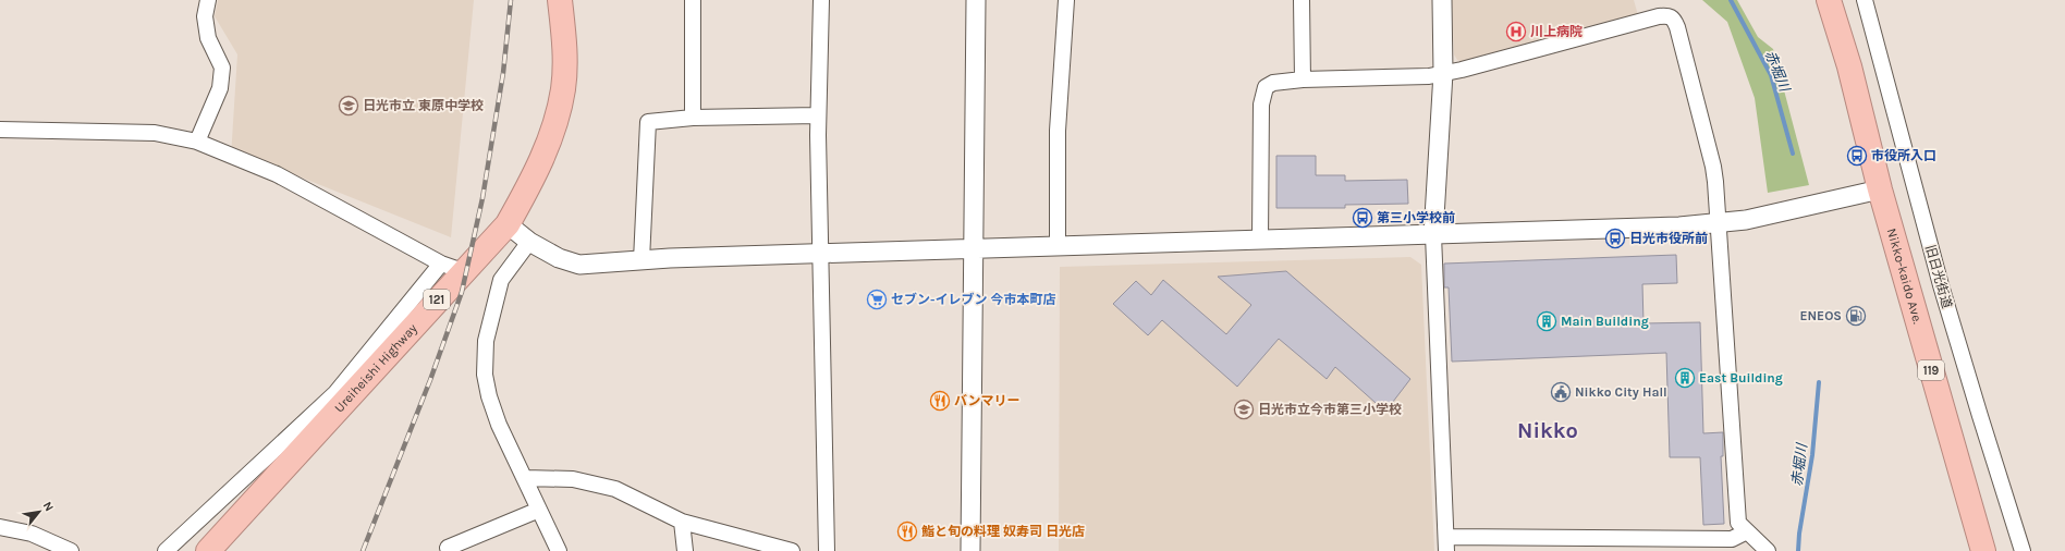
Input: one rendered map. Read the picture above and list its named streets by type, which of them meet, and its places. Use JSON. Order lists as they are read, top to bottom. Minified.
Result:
{"streets":{"highway":["Nikko-kaido Ave.","121","Ureiheishi Highway","119"],"street":["旧日光街道"]},"districts":["Nikko"],"water":["赤堀川"],"places":{"hospital":["川上病院"],"school or university":["日光市立 東原中学校","日光市立今市第三小学校"],"bus stop":["市役所入口","第三小学校前","日光市役所前"],"supermarket":["セブン-イレブン 今市本町店"],"fuel station":["ENEOS"],"building":["Main Building","East Building"],"public building":["Nikko City Hall"],"restaurant":["バンマリー","鮨と旬の料理 奴寿司 日光店"]},"north":"top right"}
